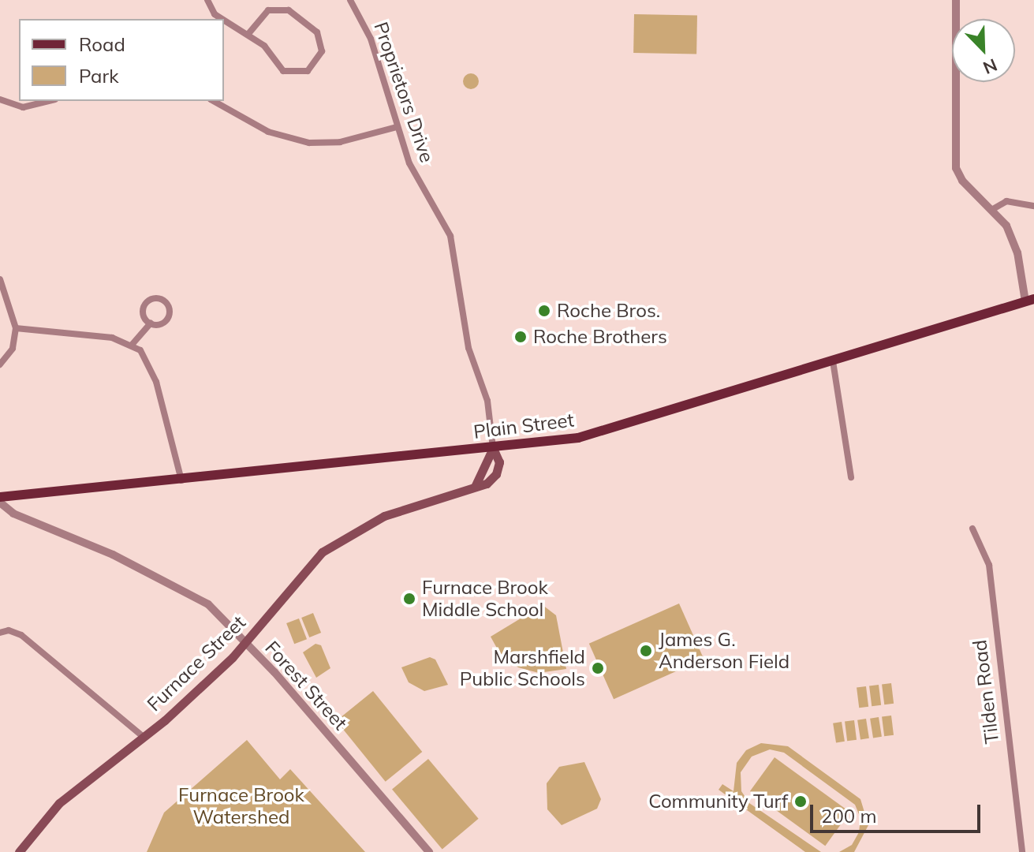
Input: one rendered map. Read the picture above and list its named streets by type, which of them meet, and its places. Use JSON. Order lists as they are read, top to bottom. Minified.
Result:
{"streets":{"main road":["Plain Street","Furnace Street"],"street":["Proprietors Drive","Forest Street","Tilden Road"]},"crossings":[["Proprietors Drive","Plain Street"],["Proprietors Drive","Furnace Street"],["Plain Street","Furnace Street"],["Furnace Street","Forest Street"]],"parks":["Furnace Brook Watershed"],"places":["Roche Bros.","Roche Brothers","Furnace Brook Middle School","James G. Anderson Field","Marshfield Public Schools","Community Turf"],"legend":["Road","Park"],"scale_bar":"200 m","north":"bottom right"}
